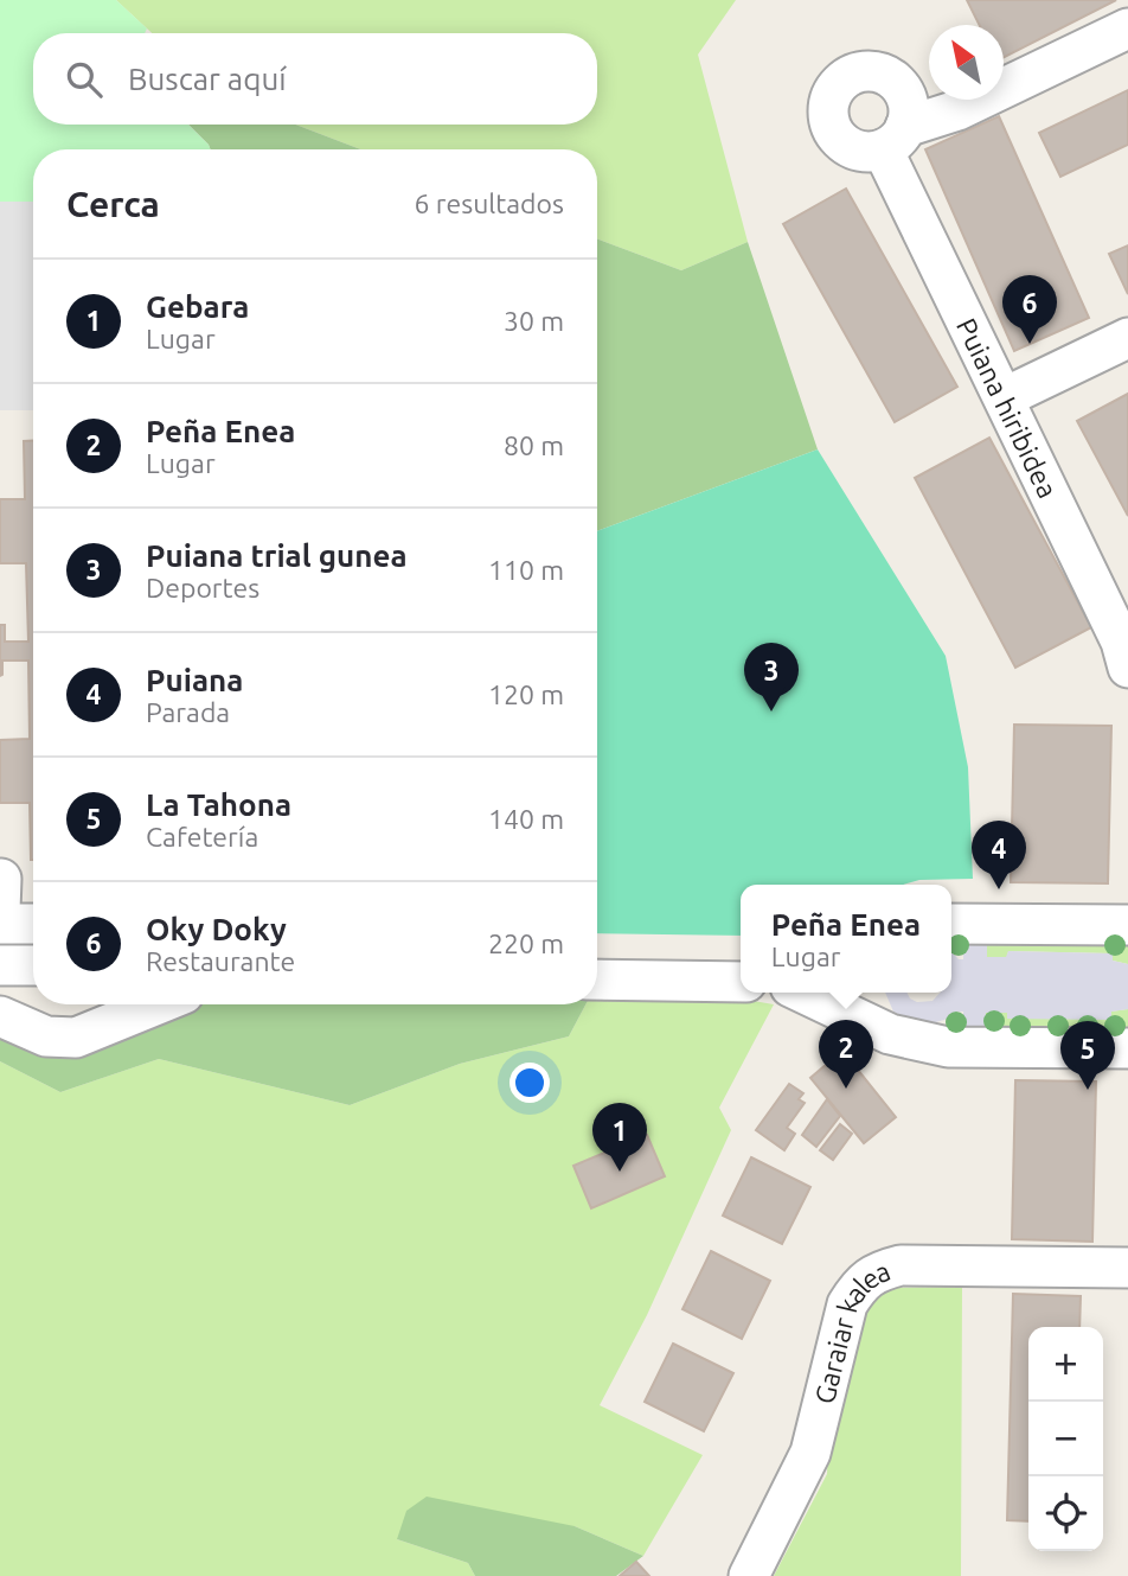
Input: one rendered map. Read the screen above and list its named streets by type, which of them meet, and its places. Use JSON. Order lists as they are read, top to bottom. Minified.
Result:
{"streets":{"street":["Puiana hiribidea","Garaiar kalea"]},"north":"top left","page":{"search":"Buscar aquí","heading":["Cerca","6 resultados"],"list":[{"mark":"1","name":"Gebara","note":"Lugar","value":"30 m"},{"mark":"2","name":"Peña Enea","note":"Lugar","value":"80 m"},{"mark":"3","name":"Puiana trial gunea","note":"Deportes","value":"110 m"},{"mark":"4","name":"Puiana","note":"Parada","value":"120 m"},{"mark":"5","name":"La Tahona","note":"Cafetería","value":"140 m"},{"mark":"6","name":"Oky Doky","note":"Restaurante","value":"220 m"}],"pins":["6","3","4","2","5","1"],"popup":["Peña Enea","Lugar"],"map_buttons":["+","−"]}}
